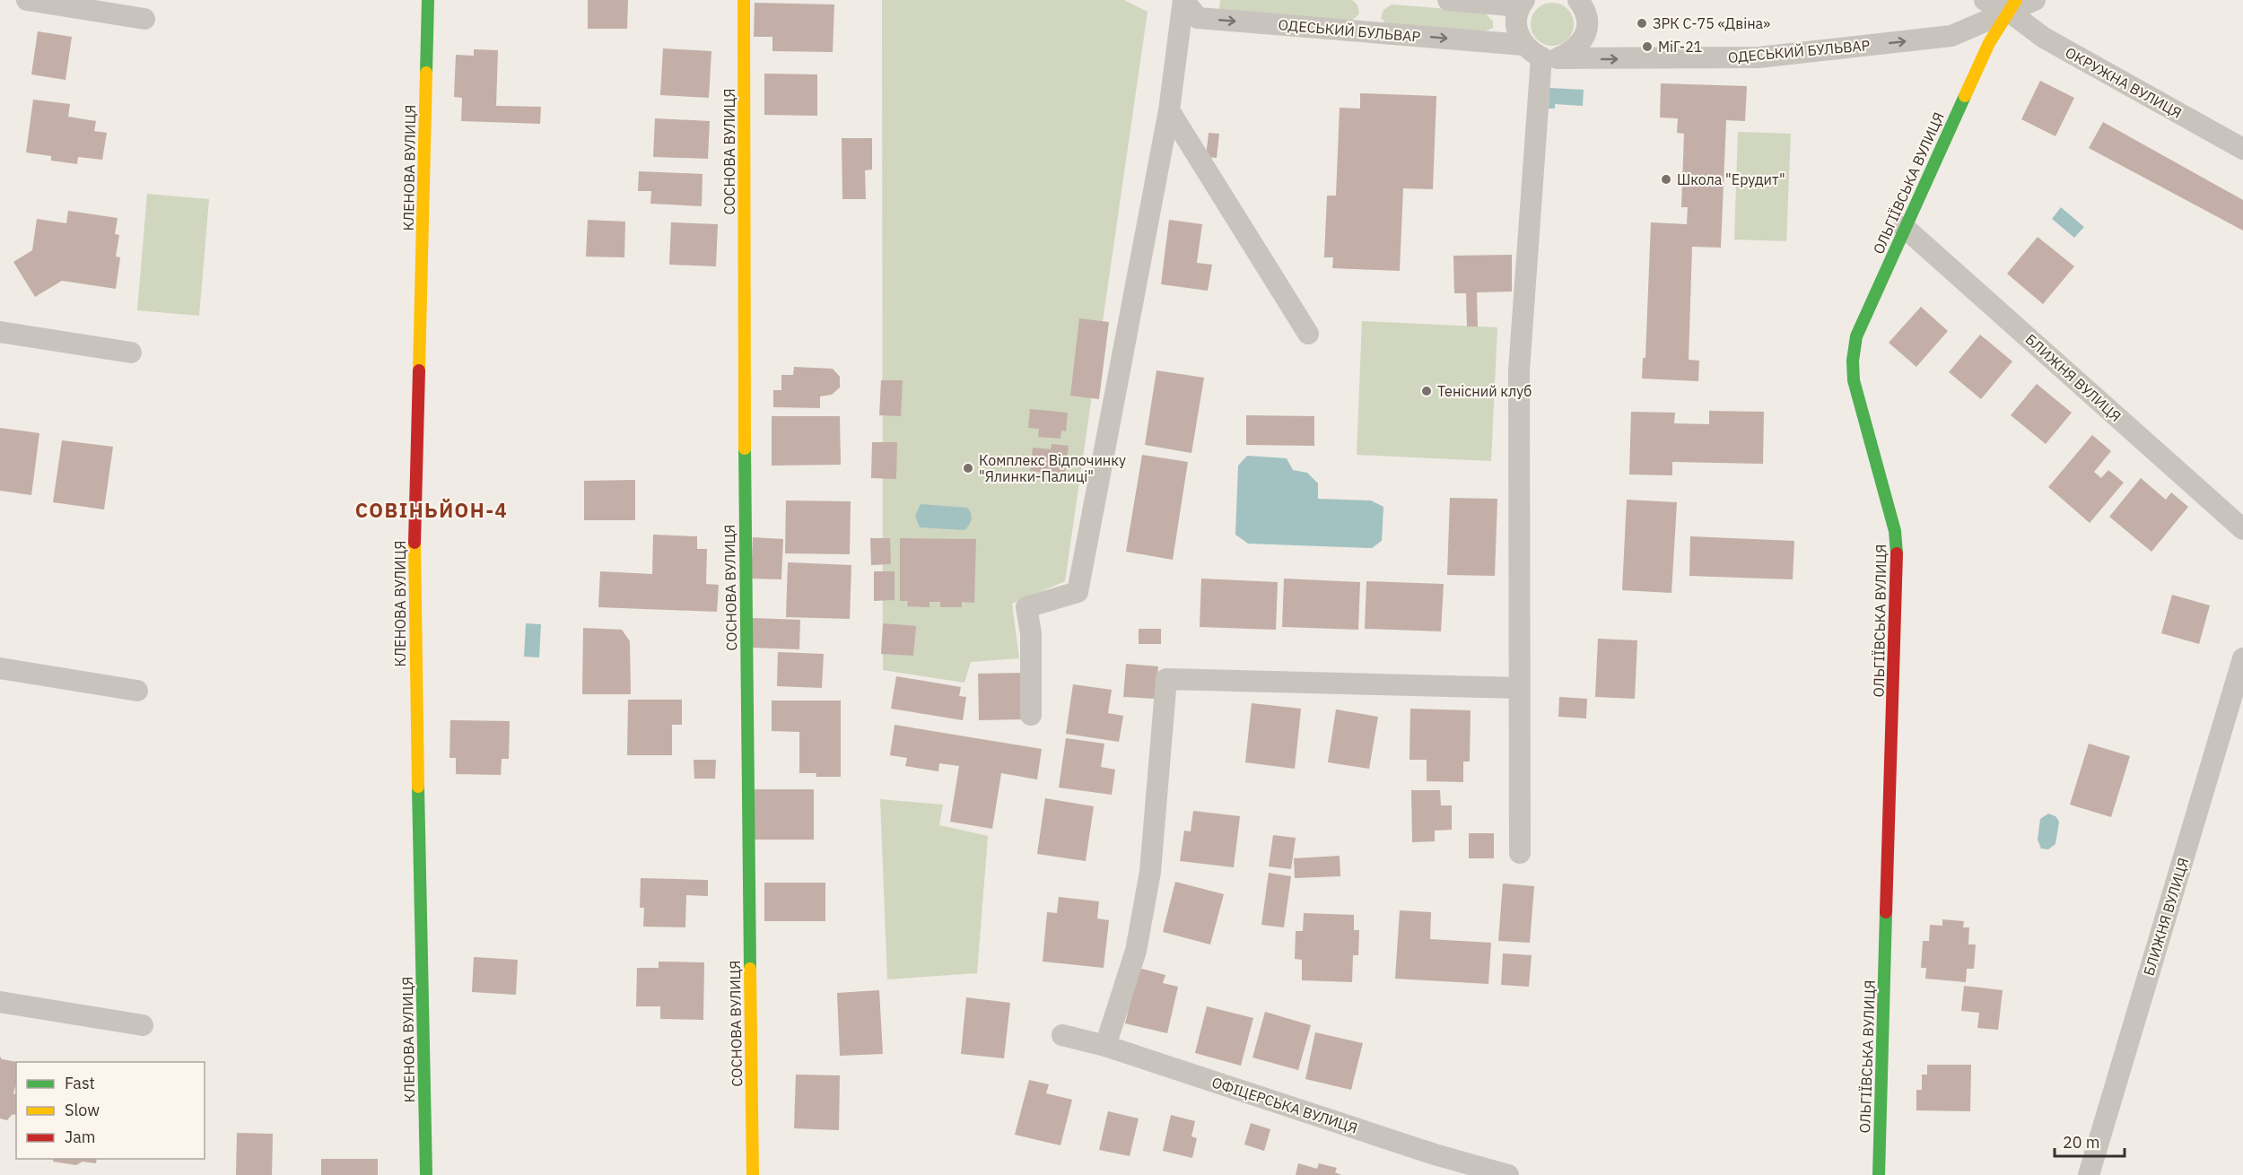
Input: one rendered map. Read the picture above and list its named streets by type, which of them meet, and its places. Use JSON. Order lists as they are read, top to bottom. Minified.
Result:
{"streets":{"street":["ОДЕСЬКИЙ БУЛЬВАР","ОКРУЖНА ВУЛИЦЯ","СОСНОВА ВУЛИЦЯ","КЛЕНОВА ВУЛИЦЯ","ОЛЬГІЇВСЬКА ВУЛИЦЯ","БЛИЖНЯ ВУЛИЦЯ","ОФІЦЕРСЬКА ВУЛИЦЯ"]},"crossings":[["ОДЕСЬКИЙ БУЛЬВАР","ОКРУЖНА ВУЛИЦЯ"],["ОДЕСЬКИЙ БУЛЬВАР","ОЛЬГІЇВСЬКА ВУЛИЦЯ"],["ОКРУЖНА ВУЛИЦЯ","ОЛЬГІЇВСЬКА ВУЛИЦЯ"],["ОЛЬГІЇВСЬКА ВУЛИЦЯ","БЛИЖНЯ ВУЛИЦЯ"]],"one_way":["ОДЕСЬКИЙ БУЛЬВАР"],"districts":["СОВІНЬЙОН-4"],"places":["ЗРК С-75 «Двіна»","МіГ-21","Школа \"Ерудит\"","Тенісний клуб","Комплекс Відпочинку \"Ялинки-Палиці\""],"legend":["Fast","Slow","Jam"],"scale_bar":"20 m"}
